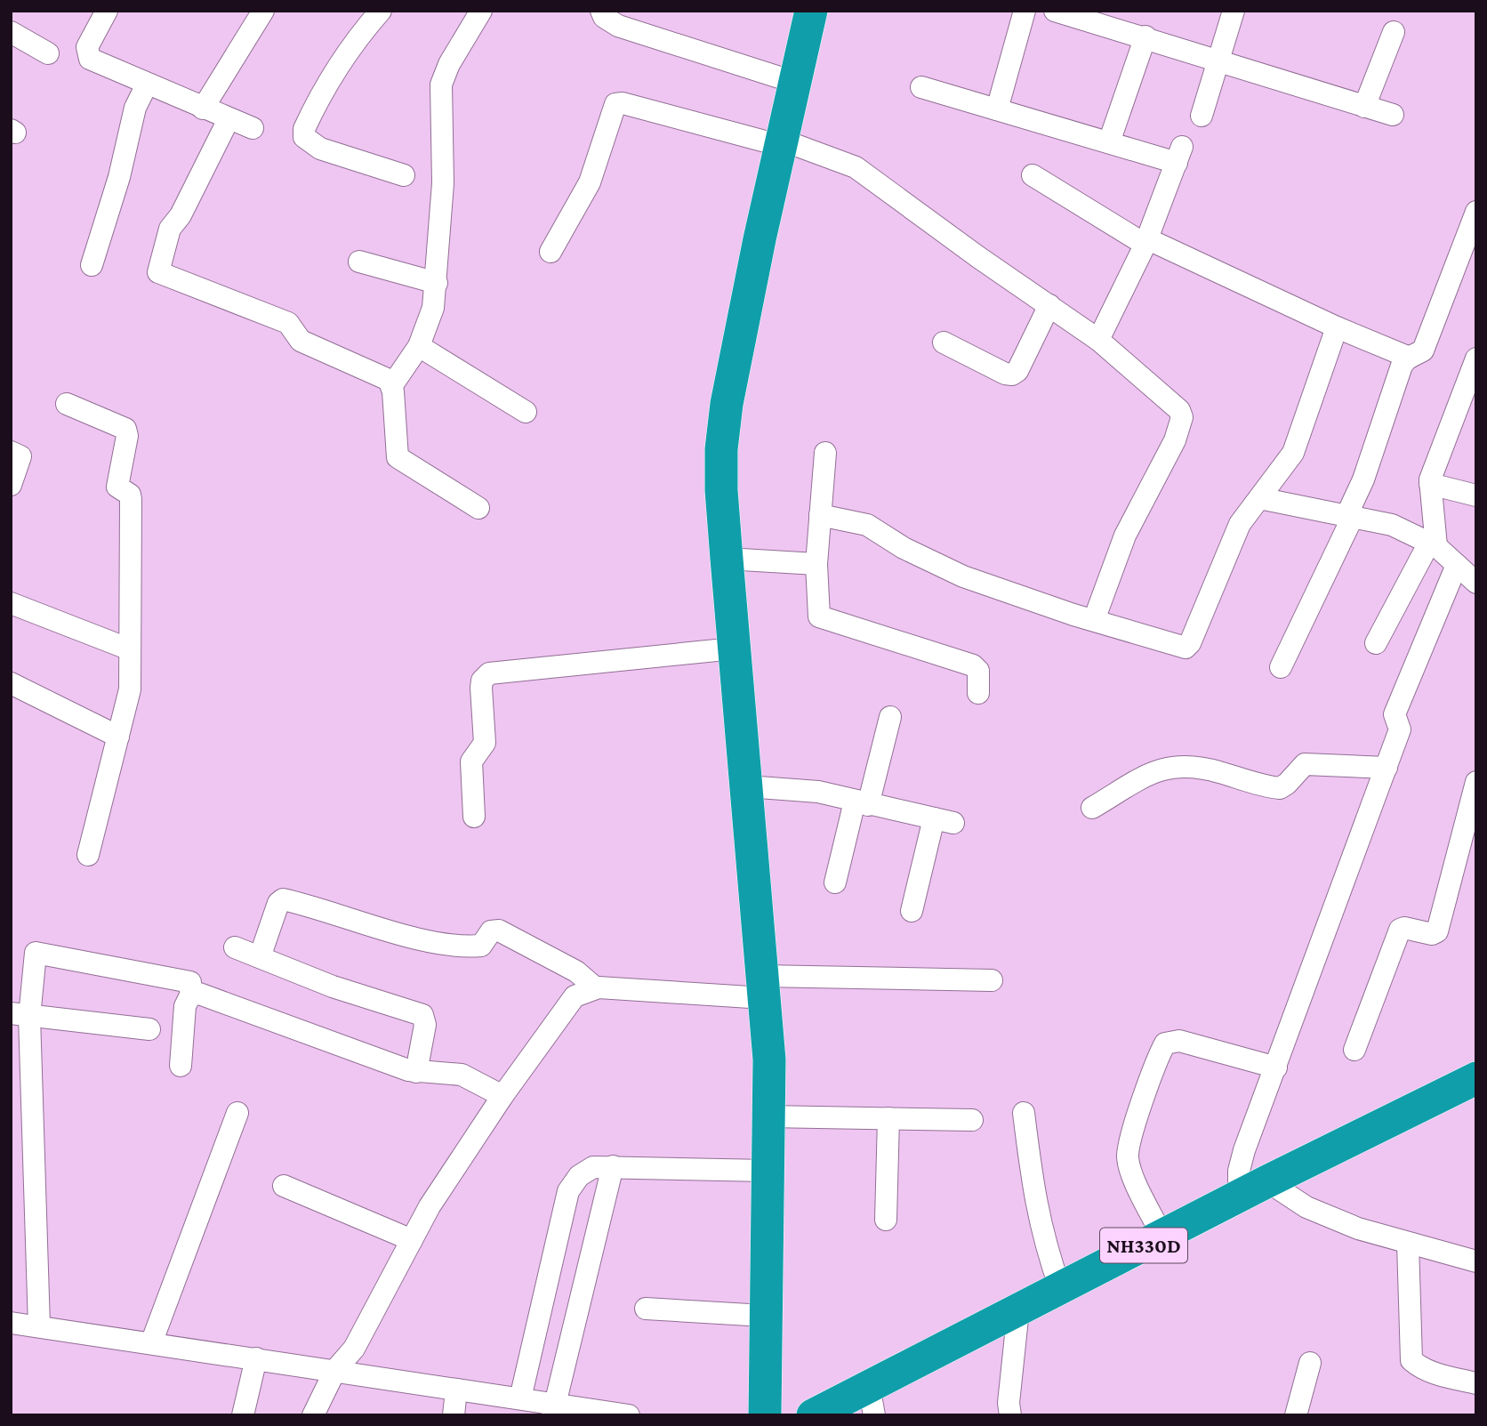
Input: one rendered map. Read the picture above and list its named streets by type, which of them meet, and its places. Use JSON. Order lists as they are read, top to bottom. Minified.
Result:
{"streets":{"highway":["NH330D"]}}
